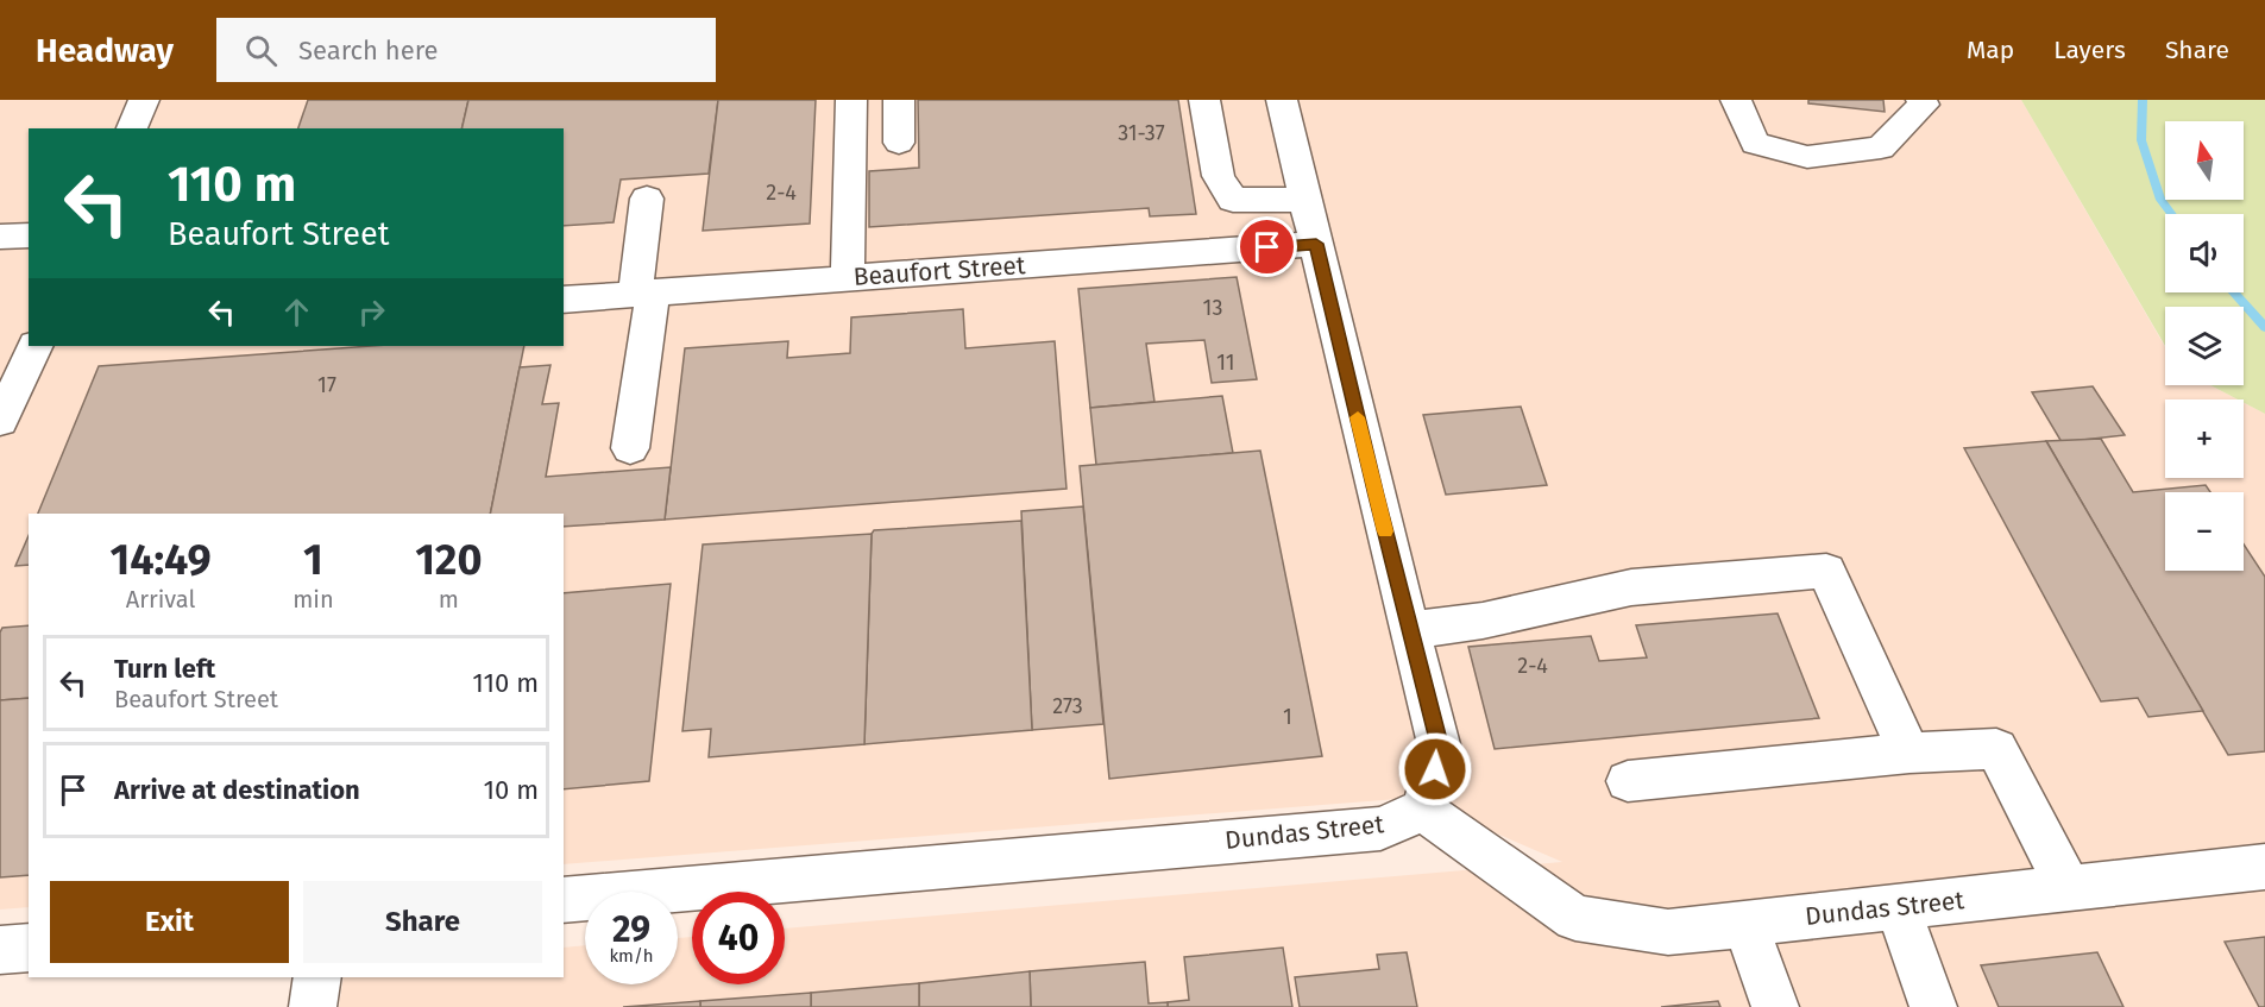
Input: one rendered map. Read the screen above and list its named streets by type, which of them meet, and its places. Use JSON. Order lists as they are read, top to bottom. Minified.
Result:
{"streets":{"street":["Beaufort Street","Dundas Street"]},"house_numbers":["31-37","2-4","13","11","17","2-4","273","1"],"north":"top","page":{"header":"Headway","search":"Search here","nav":["Map","Layers","Share"],"map_buttons":["+","−"],"turn":["110 m","Beaufort Street"],"eta":["14:49","Arrival","1","min","120","m"],"list":[{"name":"Turn left","note":"Beaufort Street","value":"110 m"},{"name":"Arrive at destination","value":"10 m"}],"buttons":["Exit","Share"],"speed":"29 km/h","limit":"40"}}
